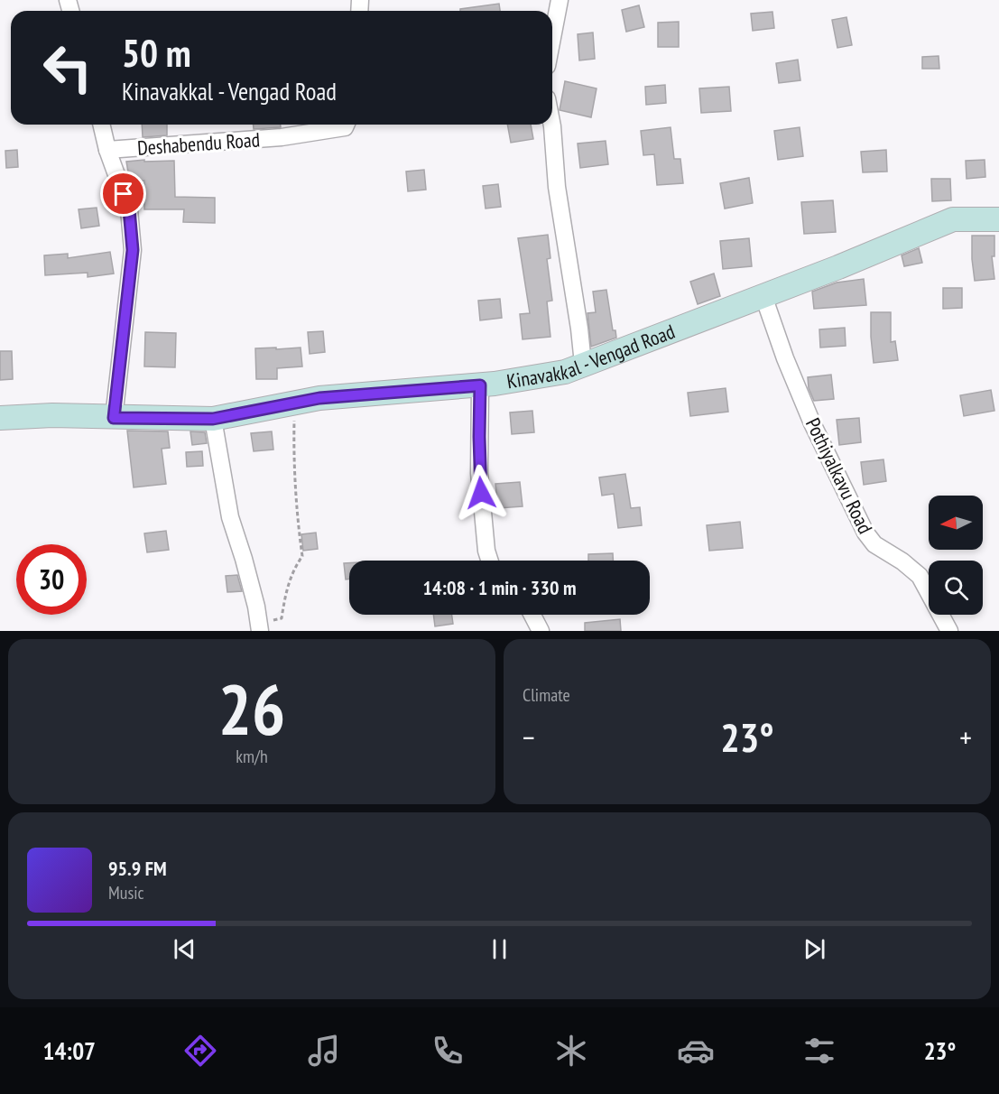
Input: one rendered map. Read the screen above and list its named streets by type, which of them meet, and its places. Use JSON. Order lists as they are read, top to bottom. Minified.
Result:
{"streets":{"main road":["Kinavakkal - Vengad Road"],"street":["Deshabendu Road","Pothiyalkavu Road"]},"crossings":[["Deshabendu Road","Kinavakkal - Vengad Road"],["Kinavakkal - Vengad Road","Pothiyalkavu Road"]],"north":"left","page":{"turn":["50 m","Kinavakkal - Vengad Road"],"limit":"30","trip":"14:08 · 1 min · 330 m","tile":[["26","km/h"],"Climate"],"heat":["−","23°","+"],"song":["95.9 FM","Music"],"tabs":["14:07","23°"]}}
